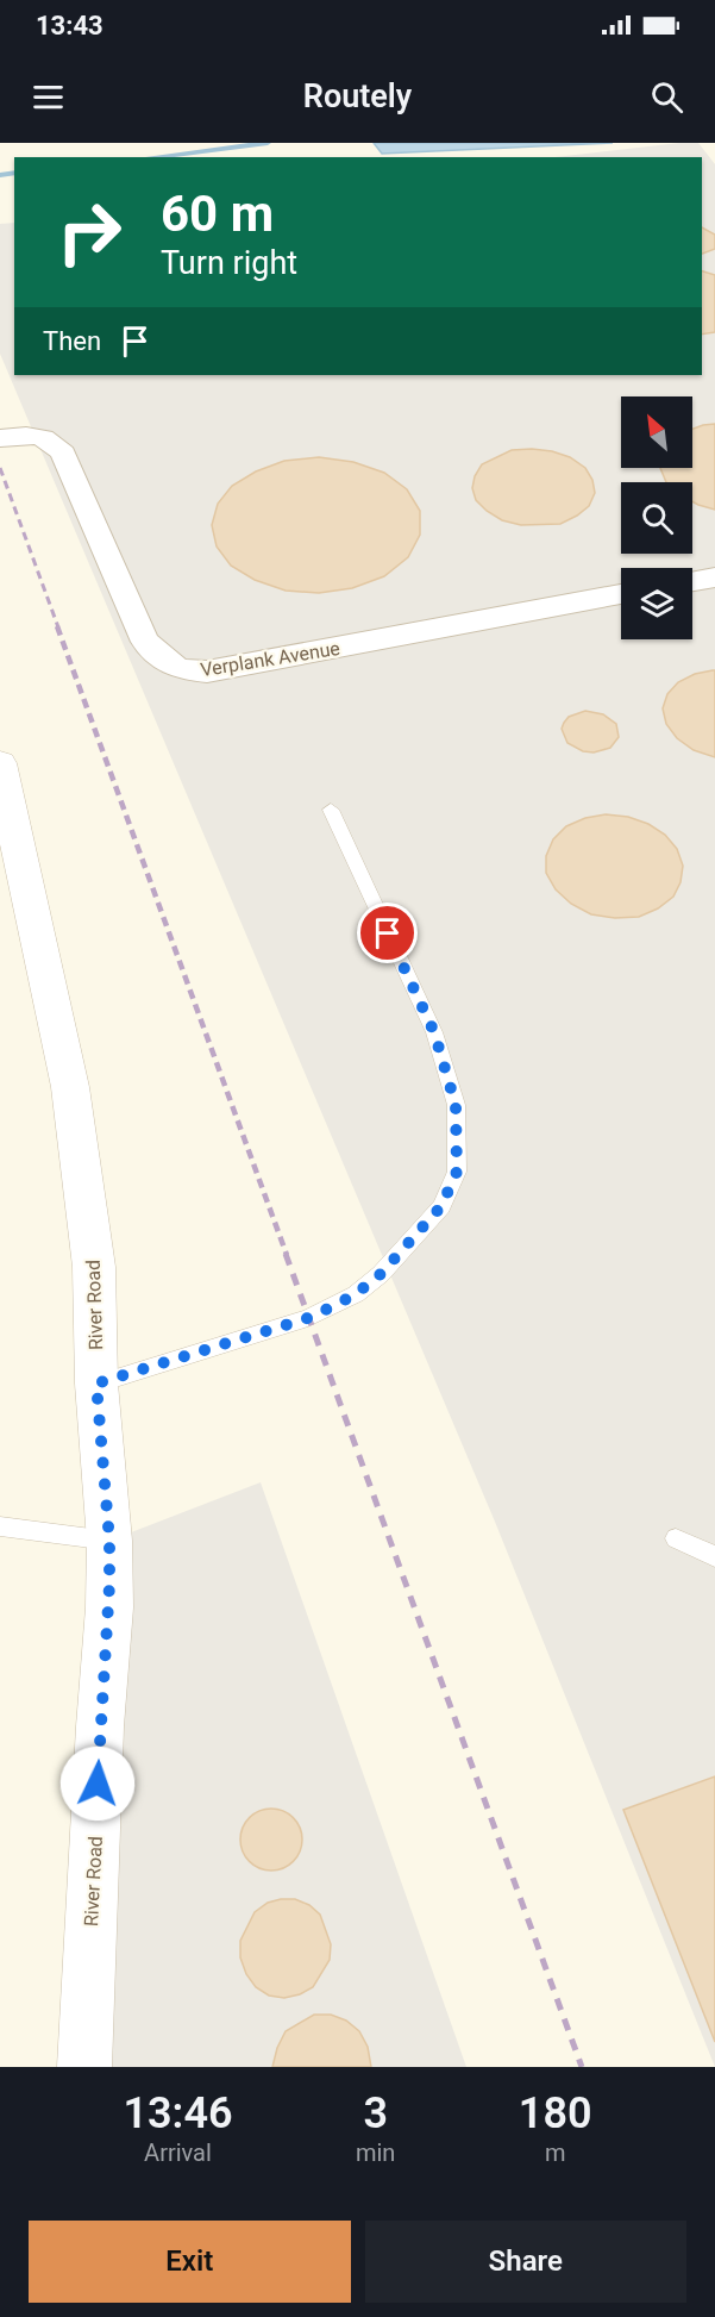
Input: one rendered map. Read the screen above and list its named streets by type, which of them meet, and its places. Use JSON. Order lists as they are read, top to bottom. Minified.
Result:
{"streets":{"street":["Verplank Avenue","River Road"]},"north":"top left","page":{"status":"13:43","header":"Routely","turn":["60 m","Turn right"],"then":"Then","eta":["13:46","Arrival","3","min","180","m"],"buttons":["Exit","Share"]}}
